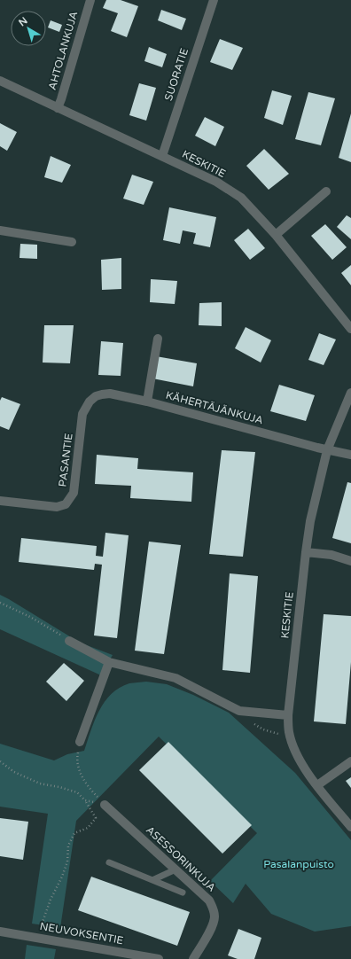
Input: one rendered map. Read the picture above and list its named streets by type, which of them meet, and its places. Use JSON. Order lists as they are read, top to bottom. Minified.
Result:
{"streets":{"street":["AHTOLANKUJA","SUORATIE","KESKITIE","KÄHERTÄJÄNKUJA","PASANTIE","ASESSORINKUJA","NEUVOKSENTIE"]},"crossings":[["AHTOLANKUJA","KESKITIE"],["SUORATIE","KESKITIE"],["KESKITIE","KÄHERTÄJÄNKUJA"],["KÄHERTÄJÄNKUJA","PASANTIE"]],"parks":["Pasalanpuisto"],"north":"top left"}
